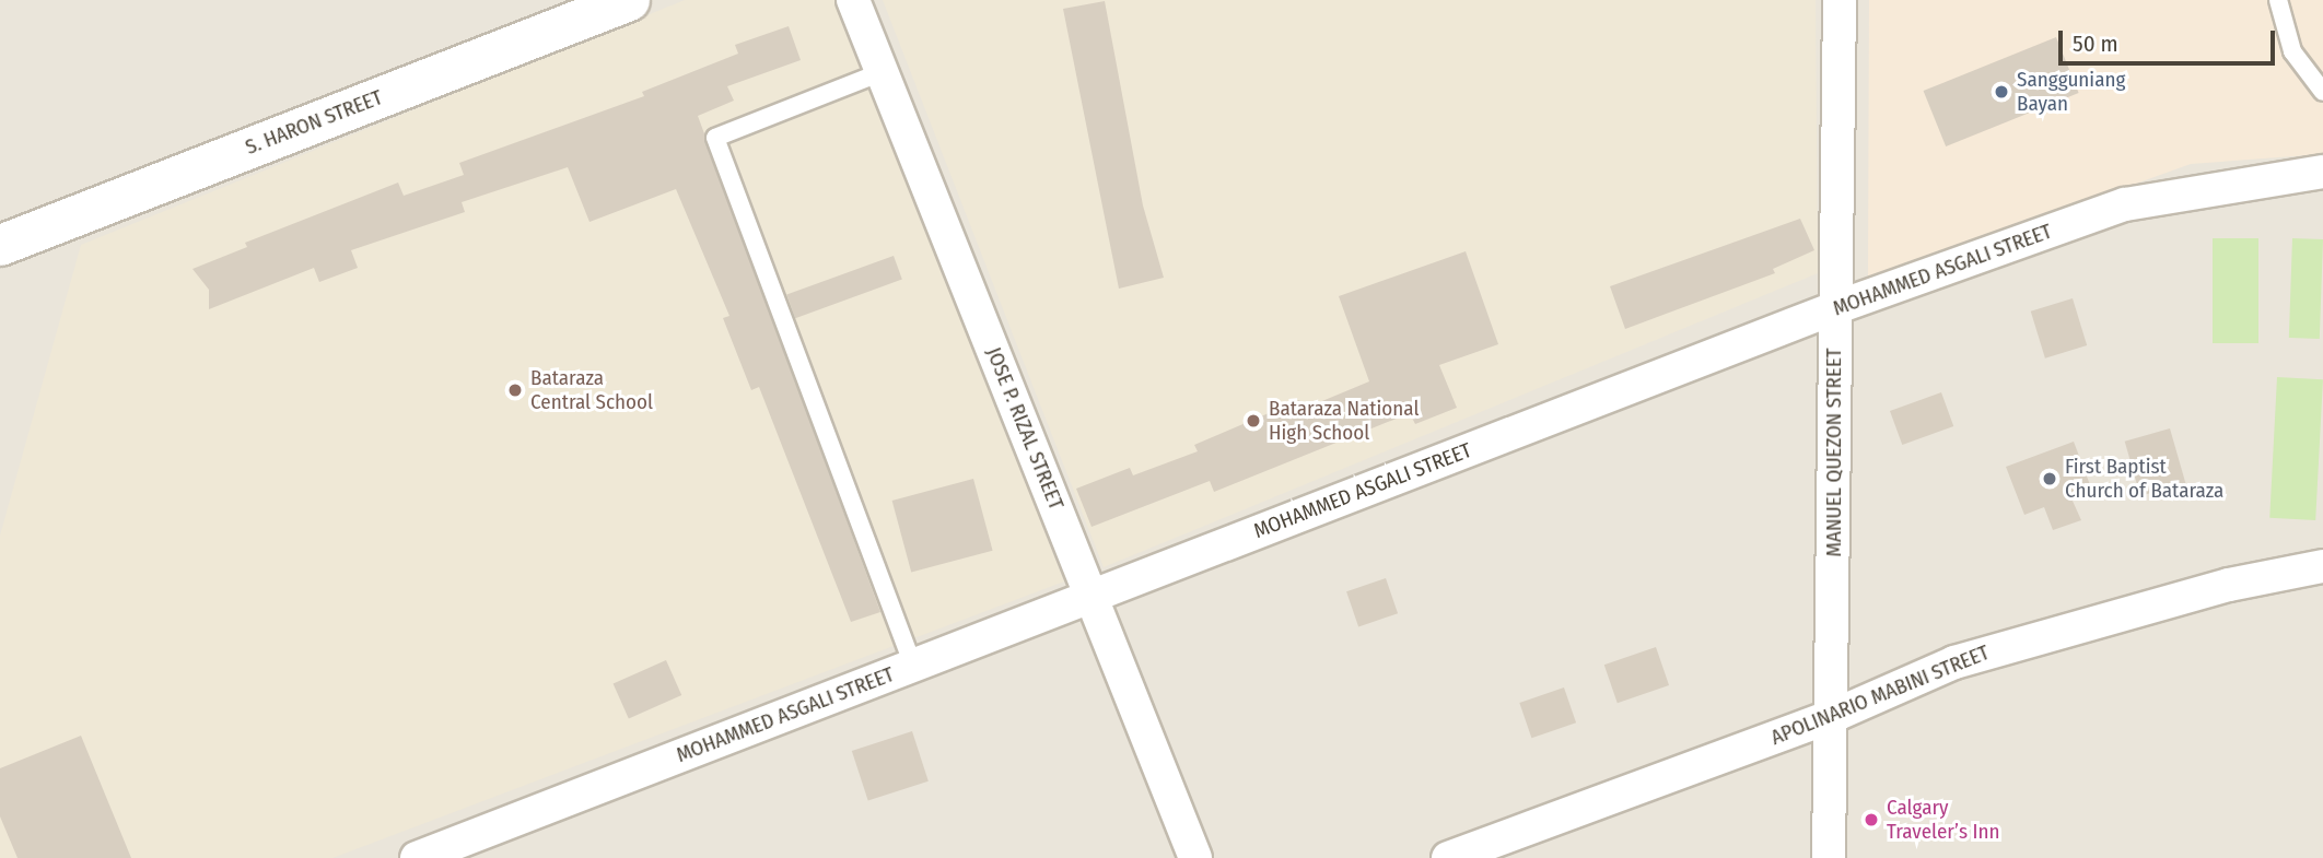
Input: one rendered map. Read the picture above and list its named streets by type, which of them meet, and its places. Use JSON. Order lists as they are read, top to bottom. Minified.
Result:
{"streets":{"street":["S. HARON STREET","MOHAMMED ASGALI STREET","JOSE P. RIZAL STREET","MANUEL QUEZON STREET","APOLINARIO MABINI STREET"]},"crossings":[["MOHAMMED ASGALI STREET","JOSE P. RIZAL STREET"],["MOHAMMED ASGALI STREET","MANUEL QUEZON STREET"],["MANUEL QUEZON STREET","APOLINARIO MABINI STREET"]],"places":["Sangguniang Bayan","Bataraza Central School","Bataraza National High School","First Baptist Church of Bataraza","Calgary Traveler’s Inn"],"scale_bar":"50 m"}
